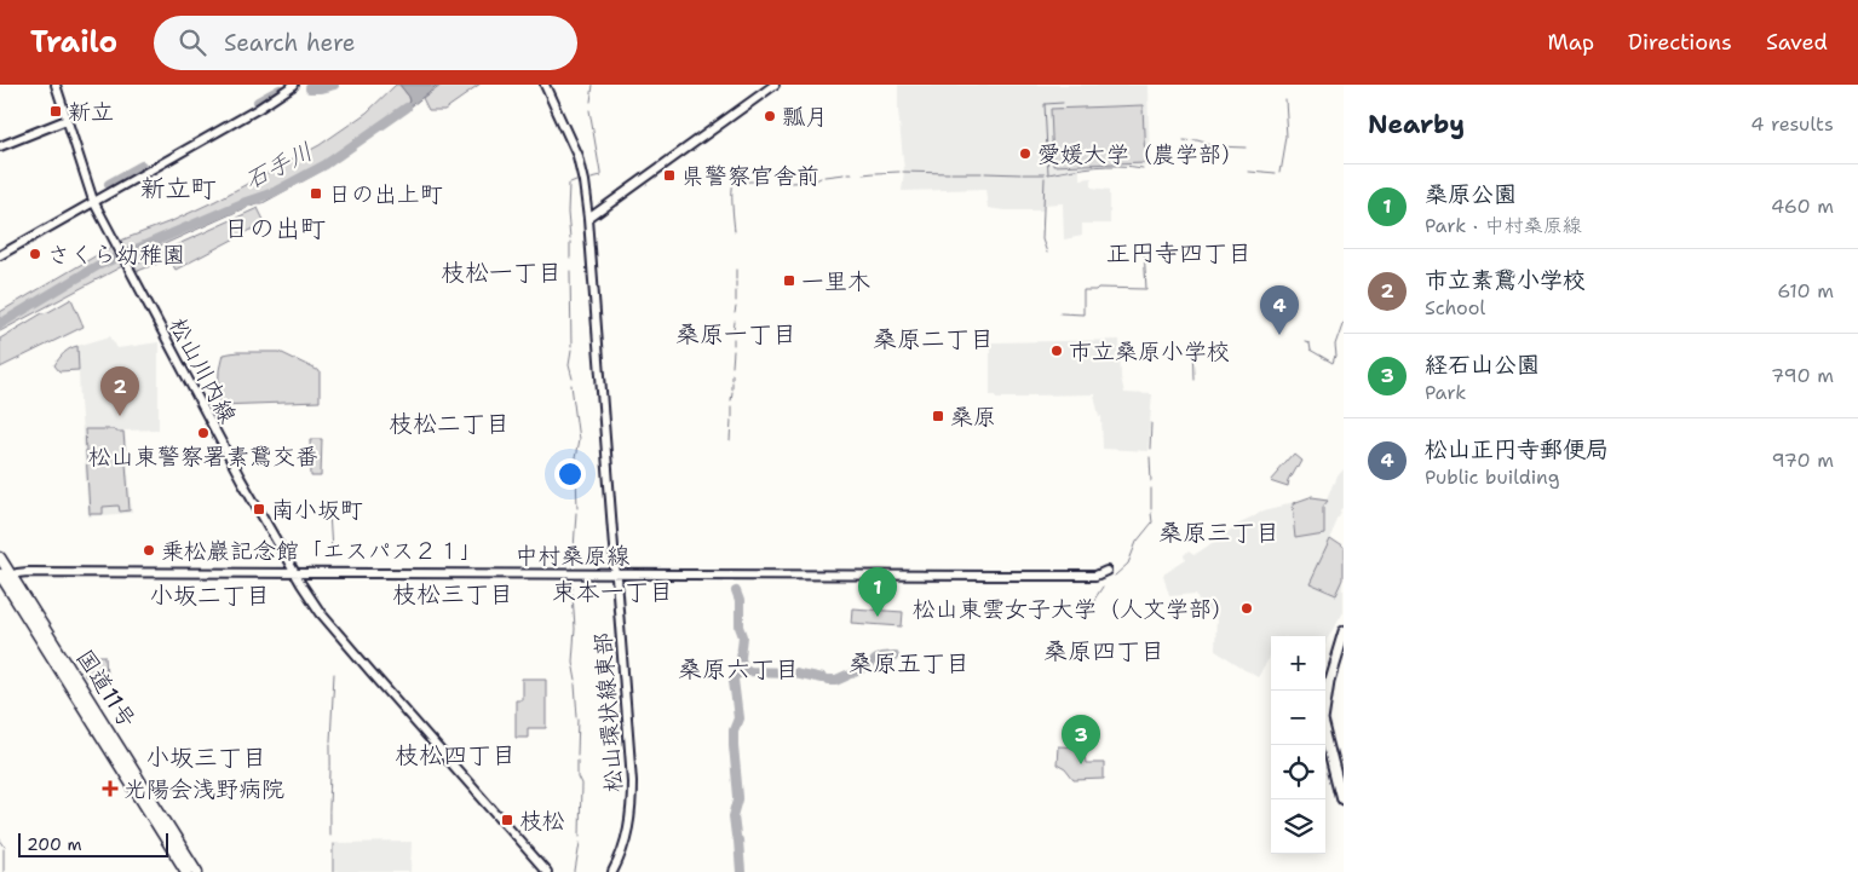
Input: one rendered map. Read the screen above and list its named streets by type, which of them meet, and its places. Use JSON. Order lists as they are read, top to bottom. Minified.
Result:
{"streets":{"highway":["国道11号"],"street":["松山川内線","中村桑原線","松山環状線東部"]},"crossings":[["松山川内線","中村桑原線"],["中村桑原線","国道11号"],["中村桑原線","松山環状線東部"]],"districts":["新立町","日の出町","正円寺四丁目","枝松一丁目","桑原一丁目","桑原二丁目","枝松二丁目","桑原三丁目","束本一丁目","枝松三丁目","小坂二丁目","桑原四丁目","桑原五丁目","桑原六丁目","枝松四丁目","小坂三丁目"],"water":["石手川"],"places":{"transit":["新立","県警察官舎前","日の出上町","一里木","桑原","南小坂町","枝松"],"other":["瓢月","愛媛大学（農学部）","さくら幼稚園","市立桑原小学校","松山東警察署素鵞交番","乗松巖記念館「エスパス２１」","松山東雲女子大学（人文学部）"],"health":["光陽会浅野病院"]},"scale_bar":"200 m","page":{"header":"Trailo","search":"Search here","nav":["Map","Directions","Saved"],"heading":["Nearby","4 results"],"list":[{"mark":"1","name":"桑原公園","note":"Park · 中村桑原線","value":"460 m"},{"mark":"2","name":"市立素鵞小学校","note":"School","value":"610 m"},{"mark":"3","name":"経石山公園","note":"Park","value":"790 m"},{"mark":"4","name":"松山正円寺郵便局","note":"Public building","value":"970 m"}],"pins":["4","2","1","3"],"map_buttons":["+","−"],"scale":"200 m"}}
